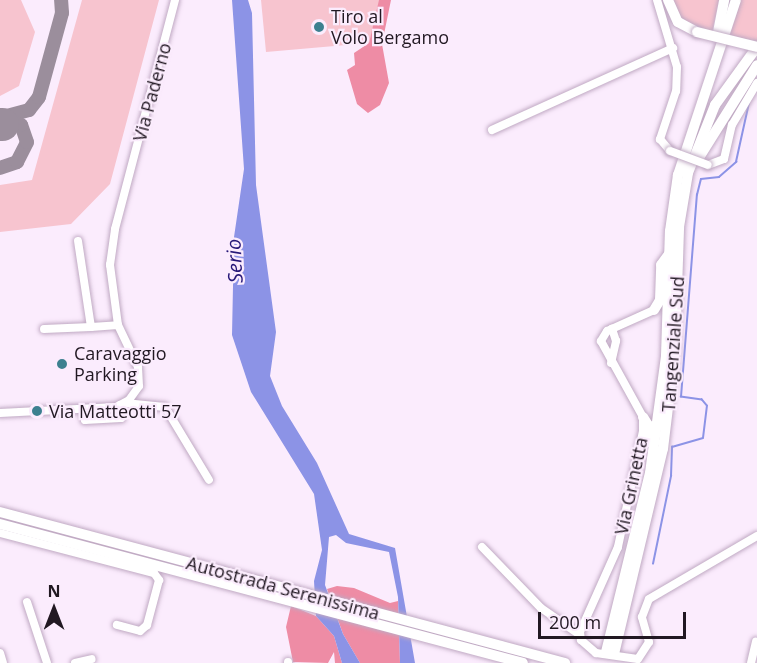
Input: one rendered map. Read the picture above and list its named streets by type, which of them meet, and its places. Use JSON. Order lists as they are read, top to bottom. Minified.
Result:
{"streets":{"highway":["Tangenziale Sud","Autostrada Serenissima"],"street":["Via Paderno","Via Grinetta"]},"water":["Serio"],"places":["Tiro al Volo Bergamo","Caravaggio Parking","Via Matteotti 57"],"scale_bar":"200 m","north":"top"}
